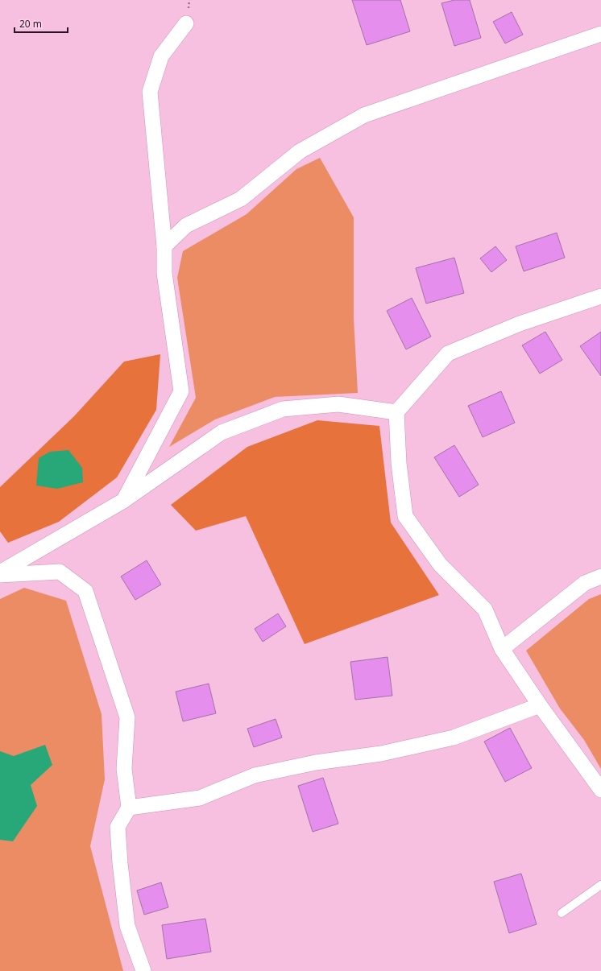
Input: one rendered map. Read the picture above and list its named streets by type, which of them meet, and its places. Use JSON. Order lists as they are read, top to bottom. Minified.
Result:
{"scale_bar":"20 m"}
